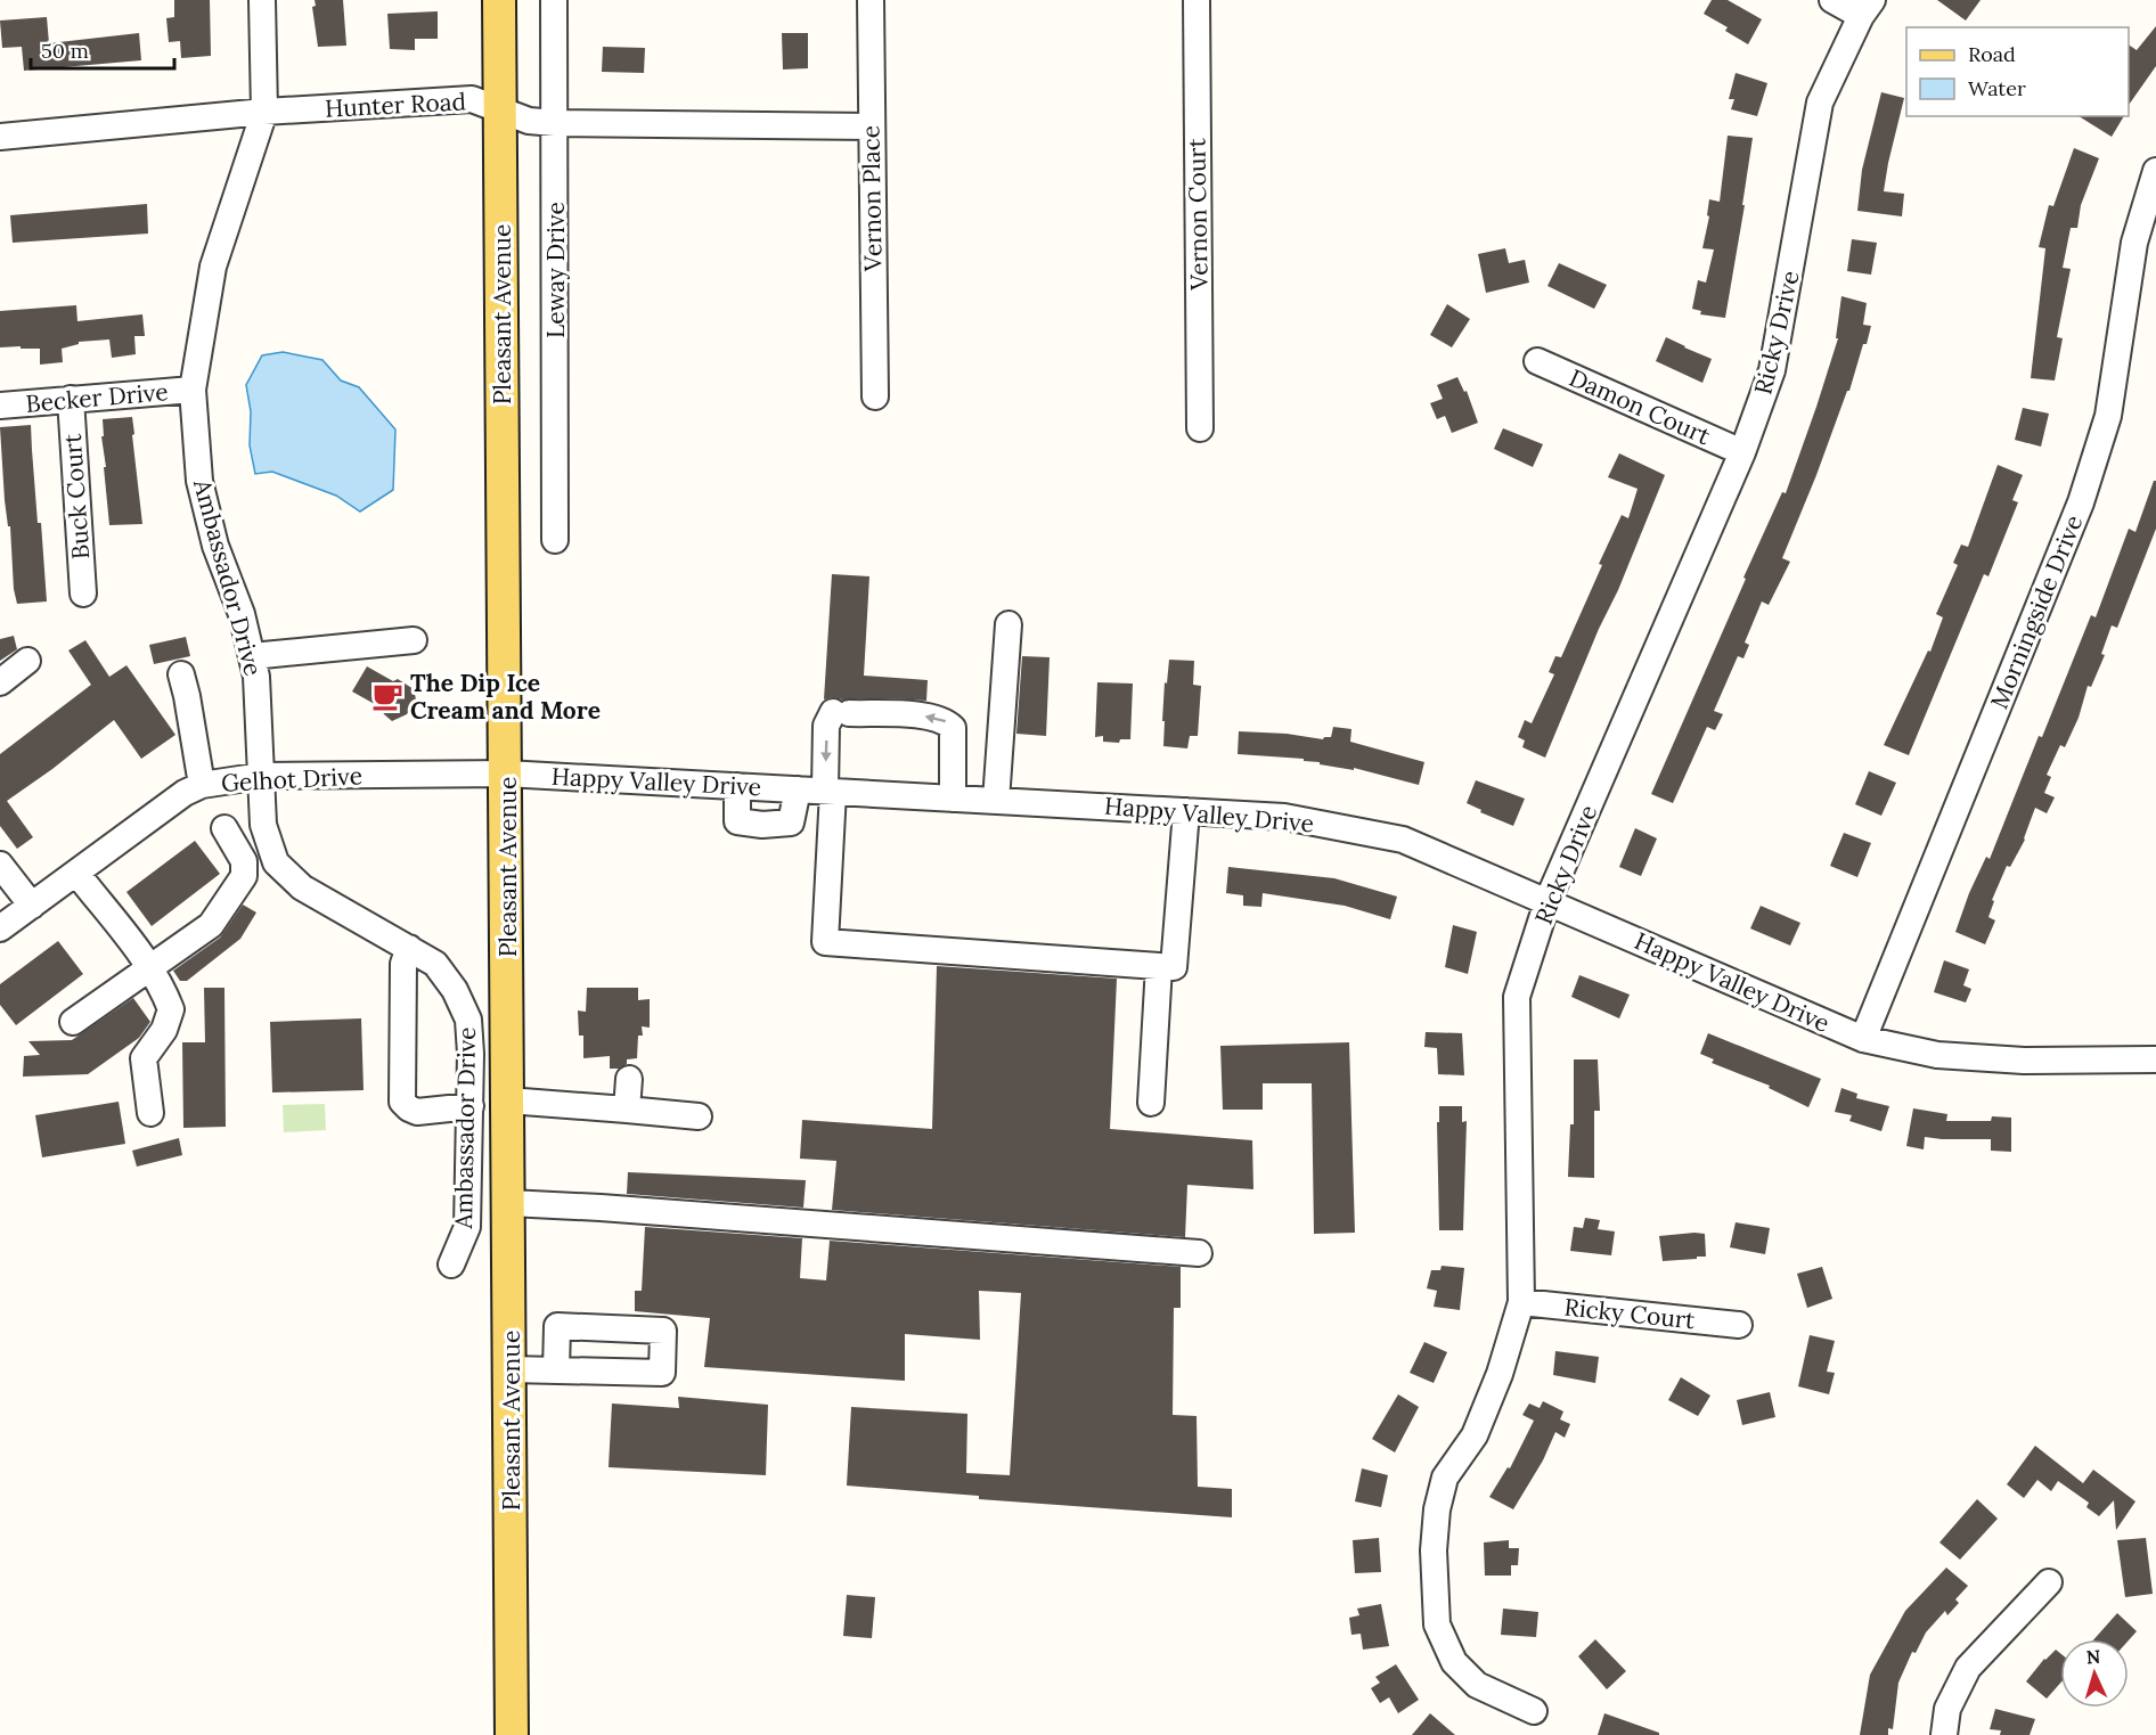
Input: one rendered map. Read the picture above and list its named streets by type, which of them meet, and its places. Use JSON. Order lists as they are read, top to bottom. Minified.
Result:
{"streets":{"main road":["Pleasant Avenue"],"street":["Hunter Road","Vernon Place","Vernon Court","Leway Drive","Ricky Drive","Becker Drive","Damon Court","Buck Court","Ambassador Drive","Morningside Drive","Gelhot Drive","Happy Valley Drive","Ricky Court"]},"crossings":[["Hunter Road","Vernon Place"],["Hunter Road","Leway Drive"],["Hunter Road","Pleasant Avenue"],["Hunter Road","Ambassador Drive"],["Pleasant Avenue","Gelhot Drive"],["Pleasant Avenue","Happy Valley Drive"],["Ricky Drive","Damon Court"],["Ricky Drive","Happy Valley Drive"],["Ricky Drive","Ricky Court"],["Becker Drive","Buck Court"],["Becker Drive","Ambassador Drive"],["Ambassador Drive","Gelhot Drive"],["Morningside Drive","Happy Valley Drive"],["Gelhot Drive","Happy Valley Drive"]],"places":{"cafe":["The Dip Ice Cream and More"]},"legend":["Road","Water"],"scale_bar":"50 m","north":"top"}
